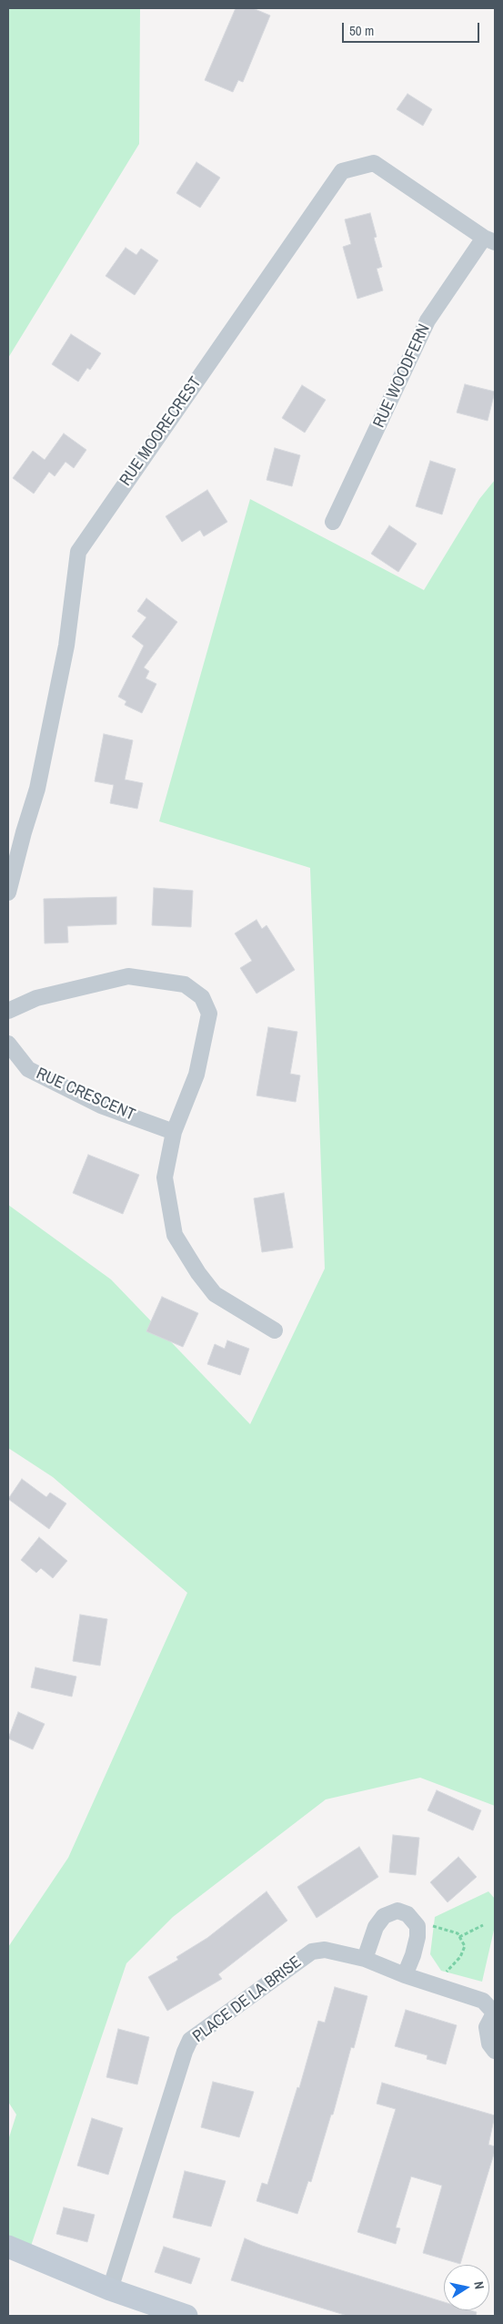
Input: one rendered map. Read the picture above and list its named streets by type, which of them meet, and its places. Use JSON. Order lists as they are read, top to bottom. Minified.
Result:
{"streets":{"street":["RUE WOODFERN","RUE MOORECREST","RUE CRESCENT","PLACE DE LA BRISE"]},"crossings":[["RUE WOODFERN","RUE MOORECREST"]],"scale_bar":"50 m","north":"right"}
